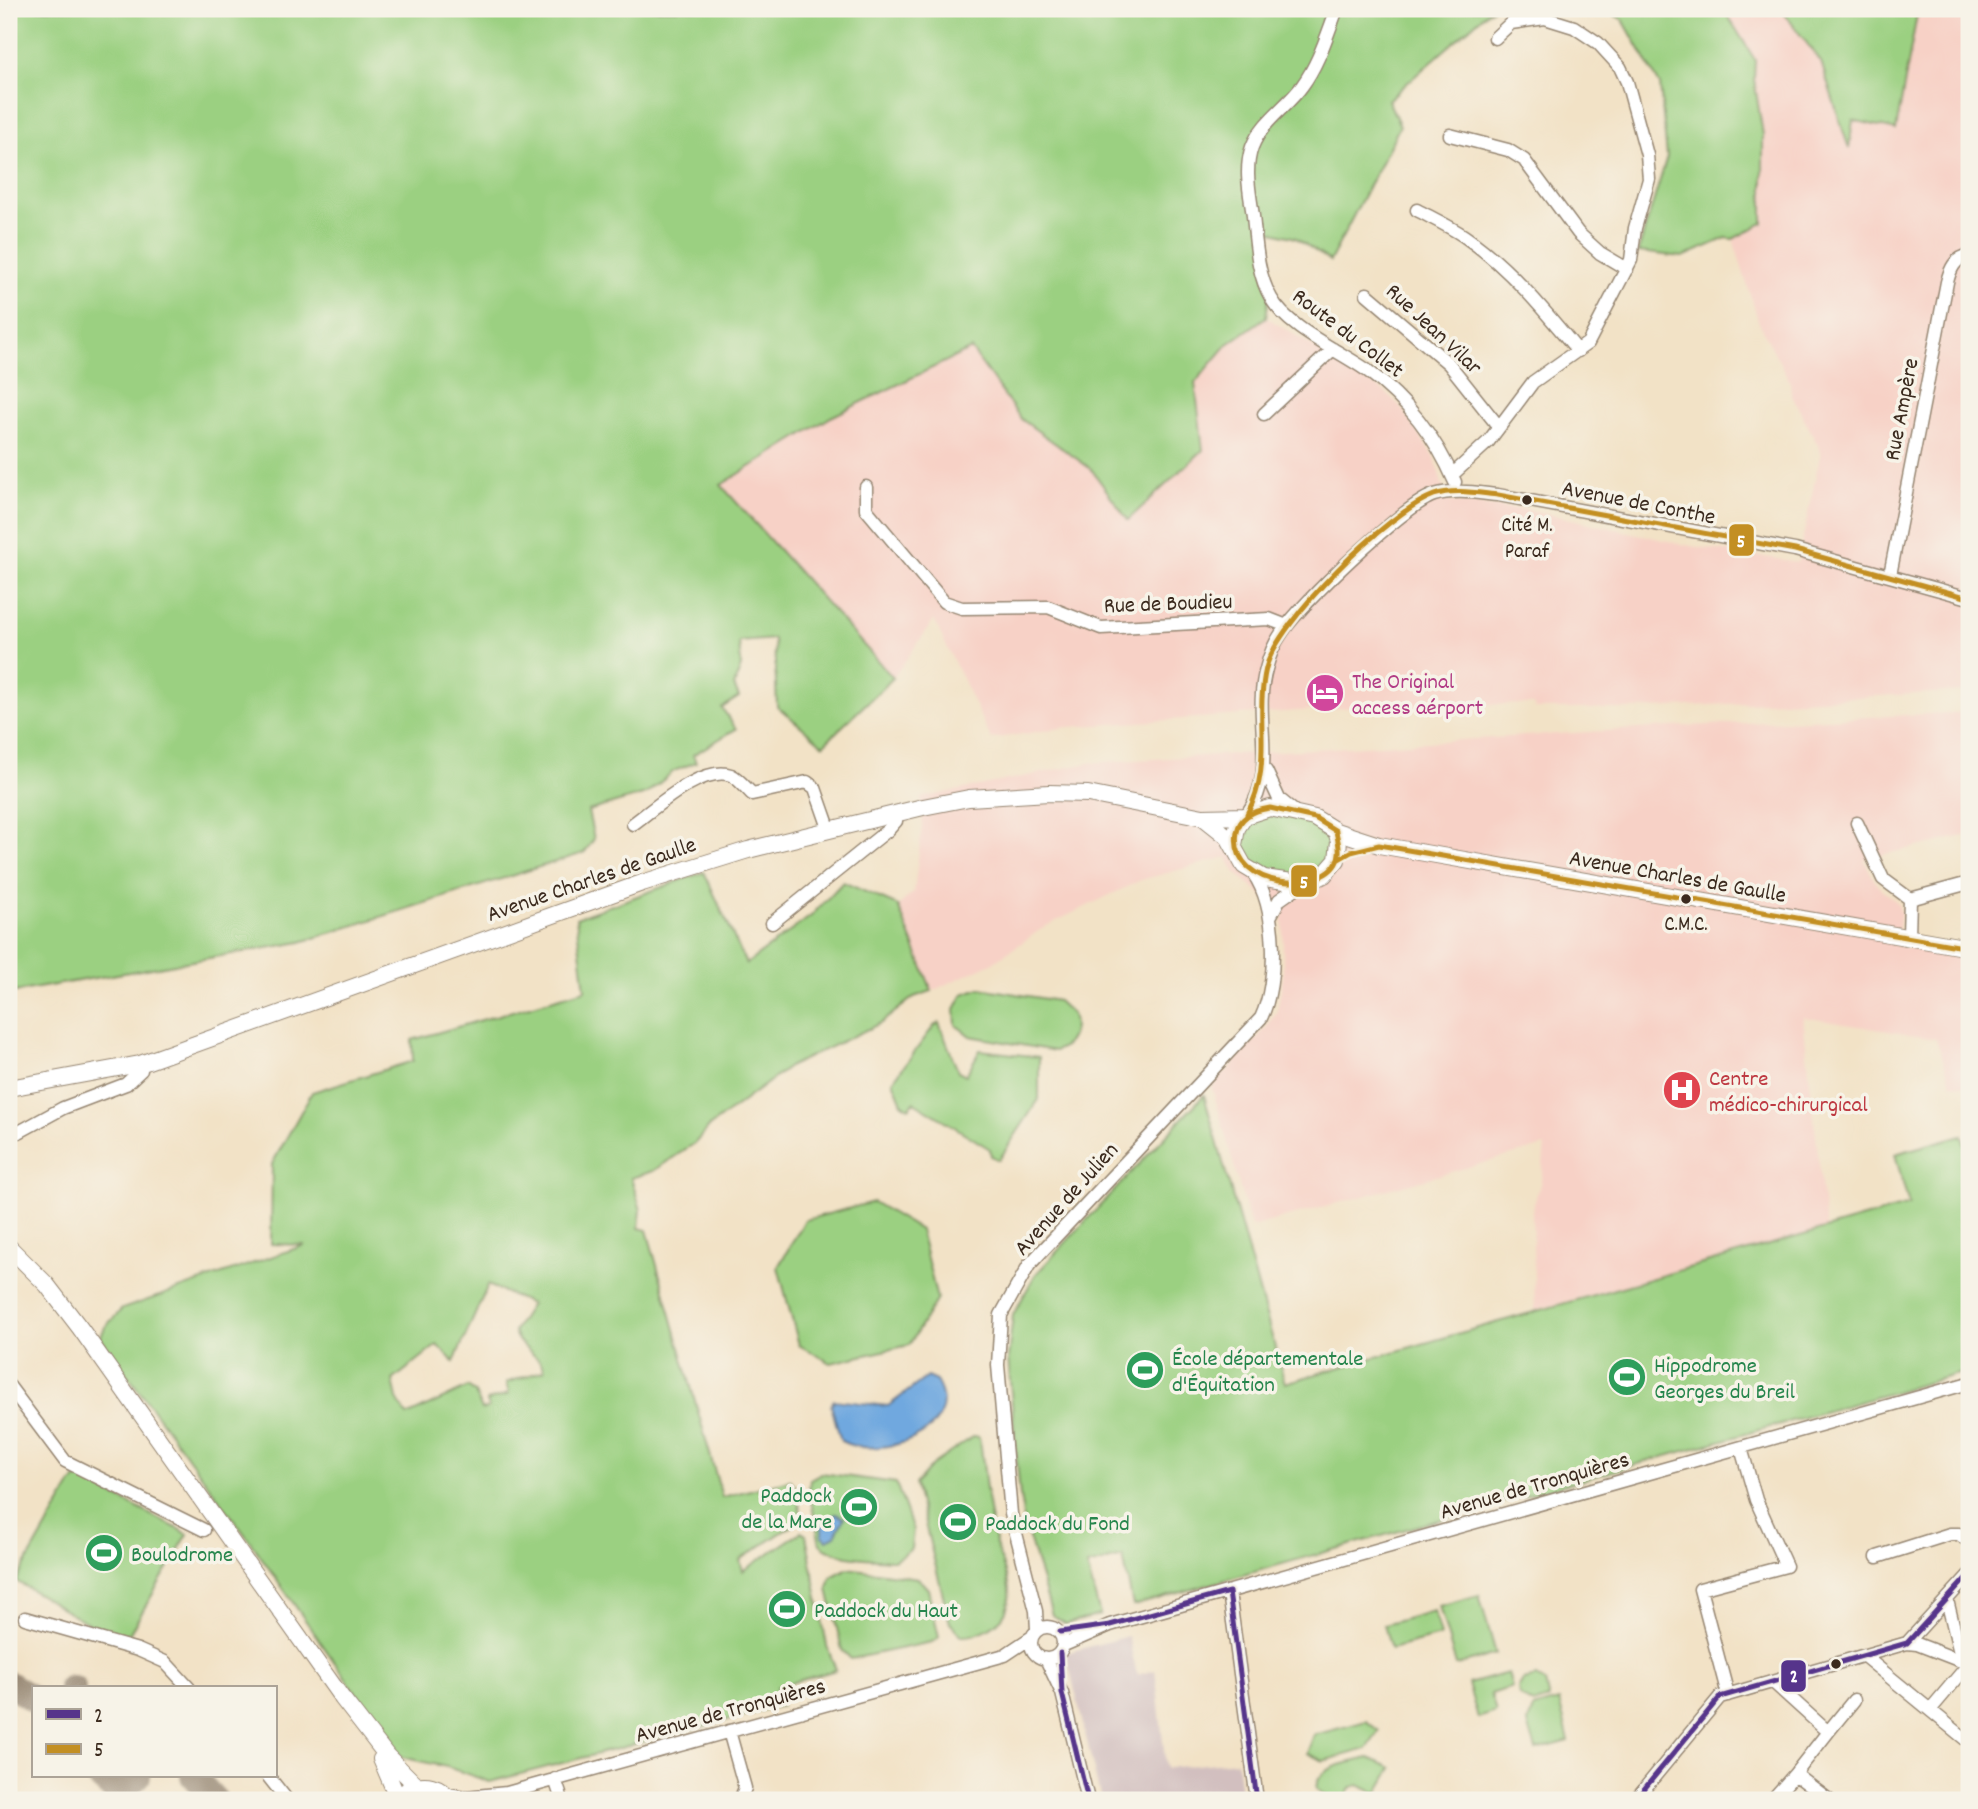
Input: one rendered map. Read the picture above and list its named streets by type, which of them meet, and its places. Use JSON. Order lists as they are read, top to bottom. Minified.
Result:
{"streets":{"main road":["Avenue Charles de Gaulle"],"street":["Rue Jean Vilar","Route du Collet","Rue Ampère","Avenue de Conthe","Rue de Boudieu","Avenue de Julien","Avenue de Tronquières"]},"crossings":[["Route du Collet","Avenue de Conthe"],["Rue Ampère","Avenue de Conthe"],["Avenue de Conthe","Rue de Boudieu"],["Avenue de Conthe","Avenue Charles de Gaulle"],["Avenue de Conthe","Avenue de Julien"],["Avenue Charles de Gaulle","Avenue de Julien"],["Avenue de Julien","Avenue de Tronquières"]],"places":{"other":["Cité M. Paraf","C.M.C."],"hotel":["The Original access aérport"],"hospital":["Centre médico-chirurgical"],"sports":["École départementale d'Équitation","Hippodrome Georges du Breil","Paddock de la Mare","Paddock du Fond","Boulodrome","Paddock du Haut"]},"lines":["transit line 5","transit line 2"],"legend":["2","5"]}
